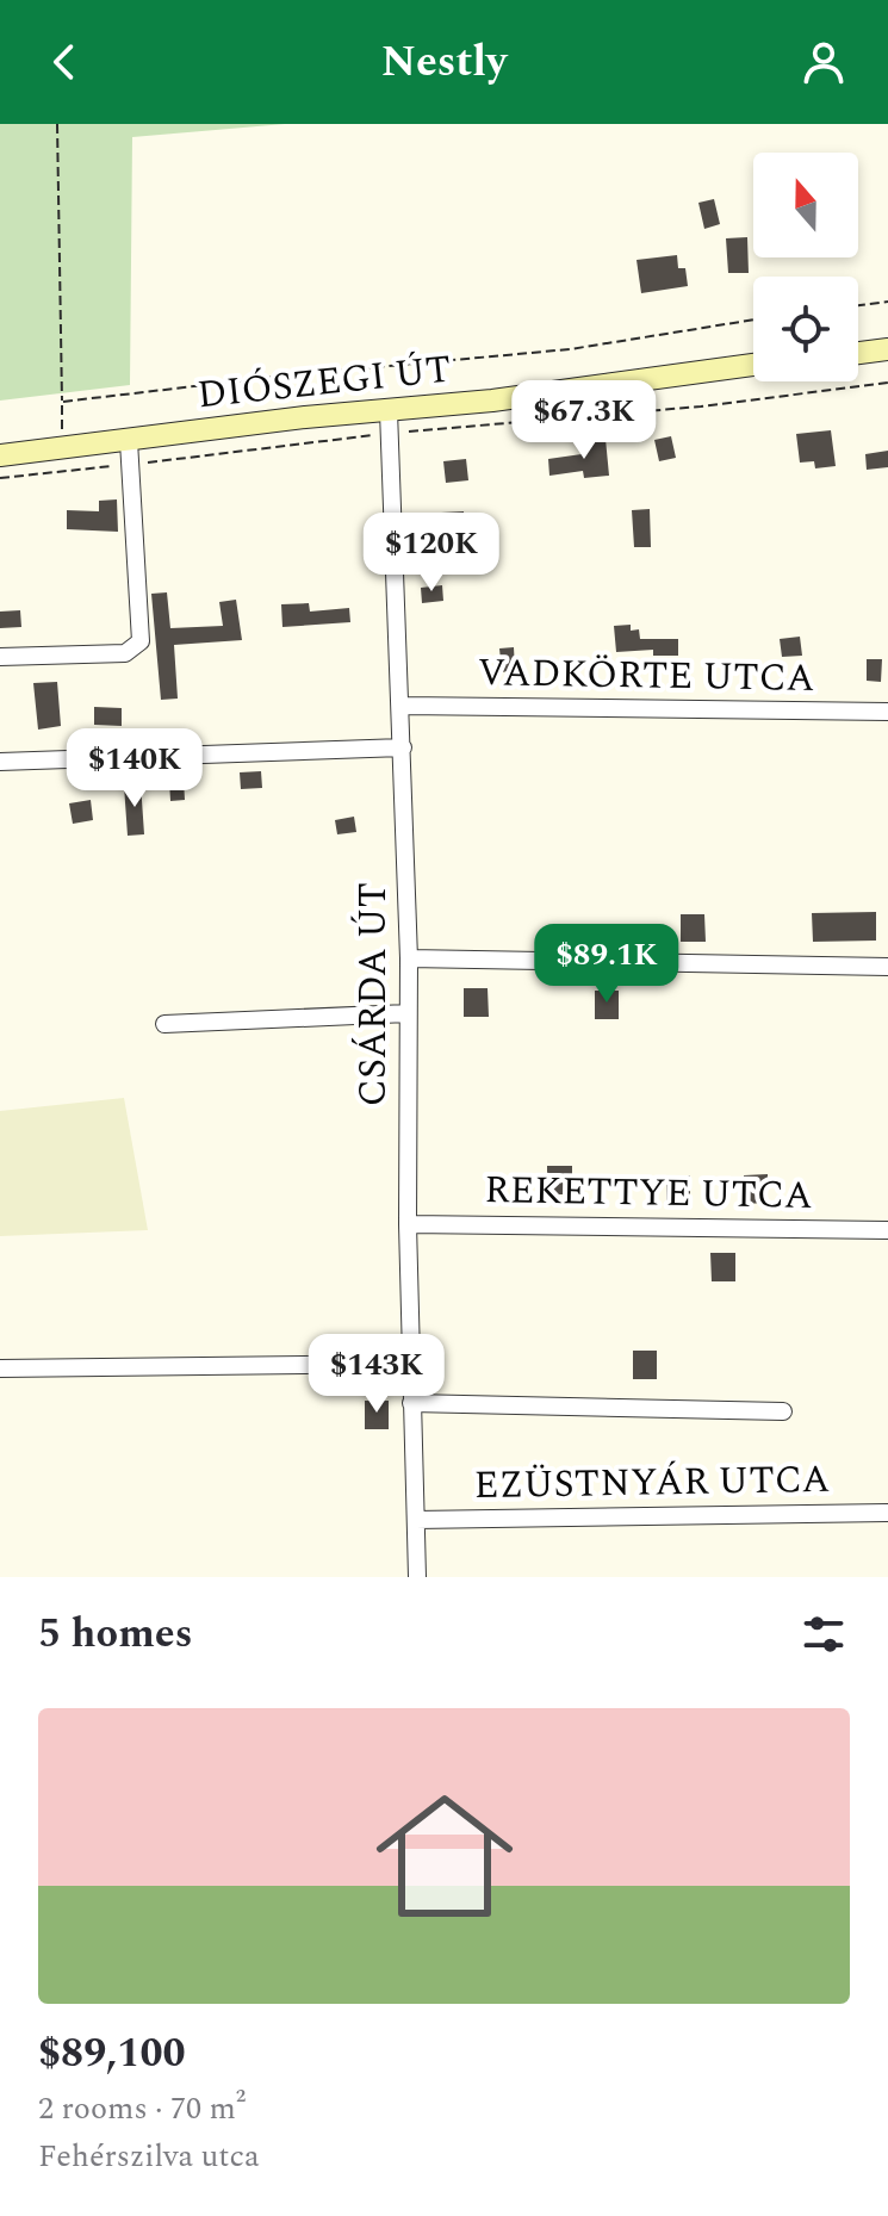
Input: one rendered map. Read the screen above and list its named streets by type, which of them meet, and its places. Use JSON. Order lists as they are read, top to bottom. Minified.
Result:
{"streets":{"main road":["DIÓSZEGI ÚT"],"street":["VADKÖRTE UTCA","CSÁRDA ÚT","REKETTYE UTCA","EZÜSTNYÁR UTCA"]},"crossings":[["DIÓSZEGI ÚT","CSÁRDA ÚT"],["VADKÖRTE UTCA","CSÁRDA ÚT"],["CSÁRDA ÚT","REKETTYE UTCA"],["CSÁRDA ÚT","EZÜSTNYÁR UTCA"]],"north":"top","page":{"header":"Nestly","price":["$67.3K","$120K","$140K","$89.1K","$143K"],"heading":"5 homes","list":[{"name":"$89,100","note":"2 rooms · 70 m² · Fehérszilva utca"}]}}
